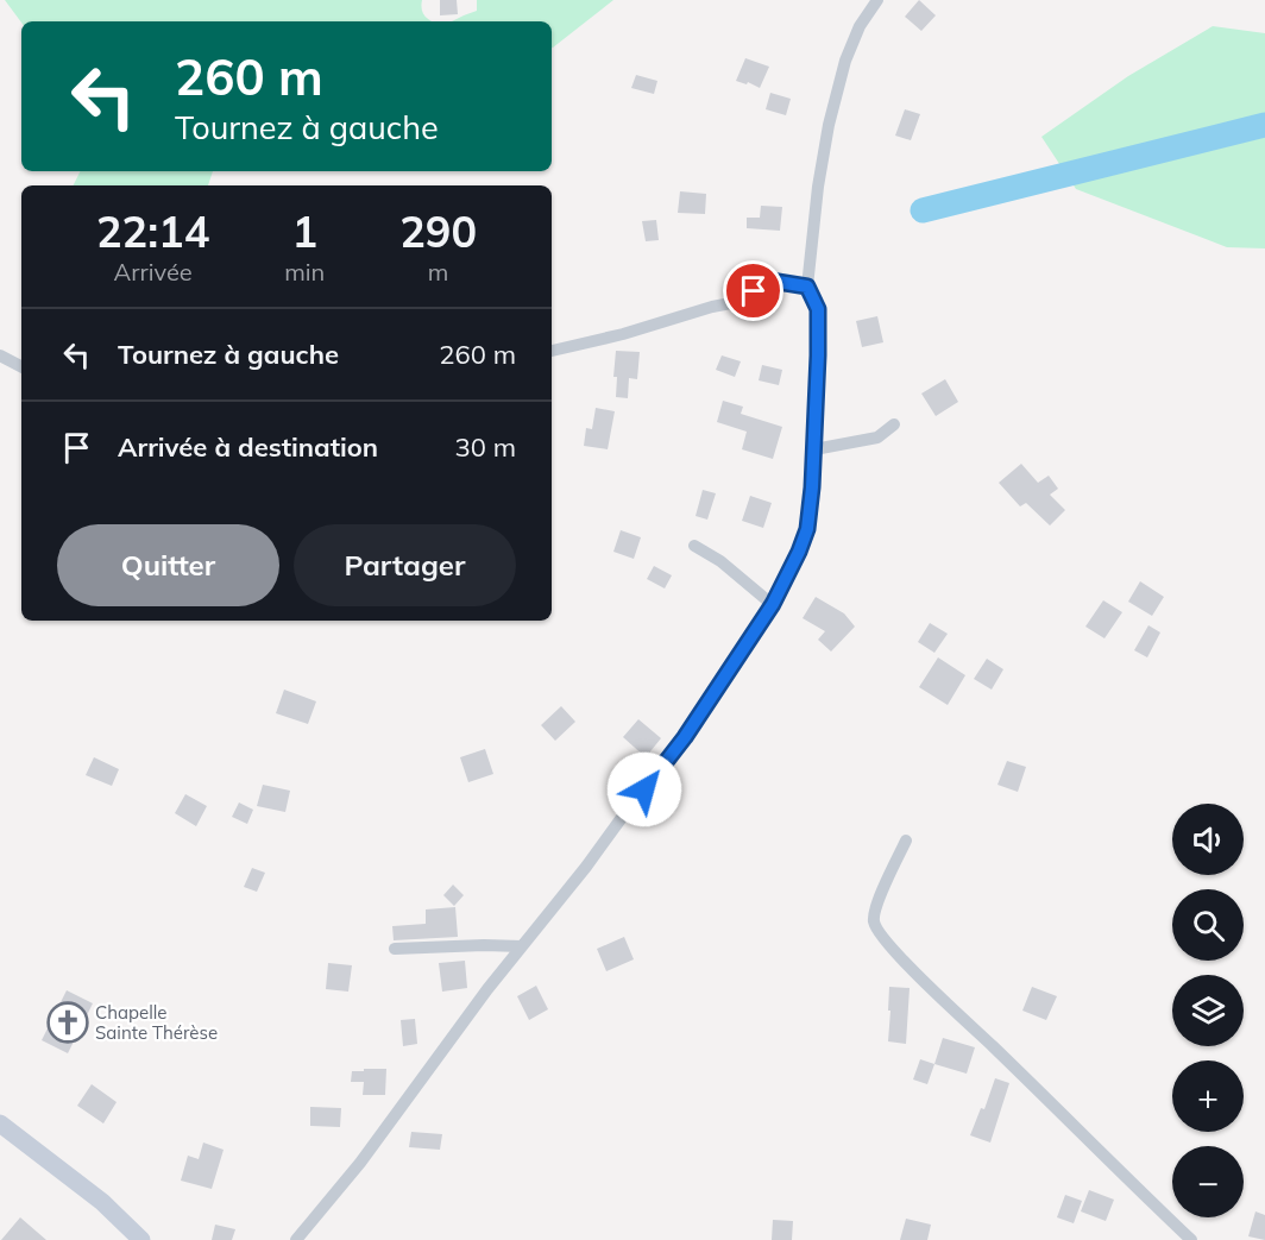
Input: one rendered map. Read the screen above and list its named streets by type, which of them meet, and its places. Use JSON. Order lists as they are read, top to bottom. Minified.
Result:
{"places":{"church":["Chapelle Sainte Thérèse"]},"page":{"turn":["260 m","Tournez à gauche"],"eta":["22:14","Arrivée","1","min","290","m"],"list":[{"name":"Tournez à gauche","value":"260 m"},{"name":"Arrivée à destination","value":"30 m"}],"buttons":["Quitter","Partager"],"map_buttons":["+","−"]}}
